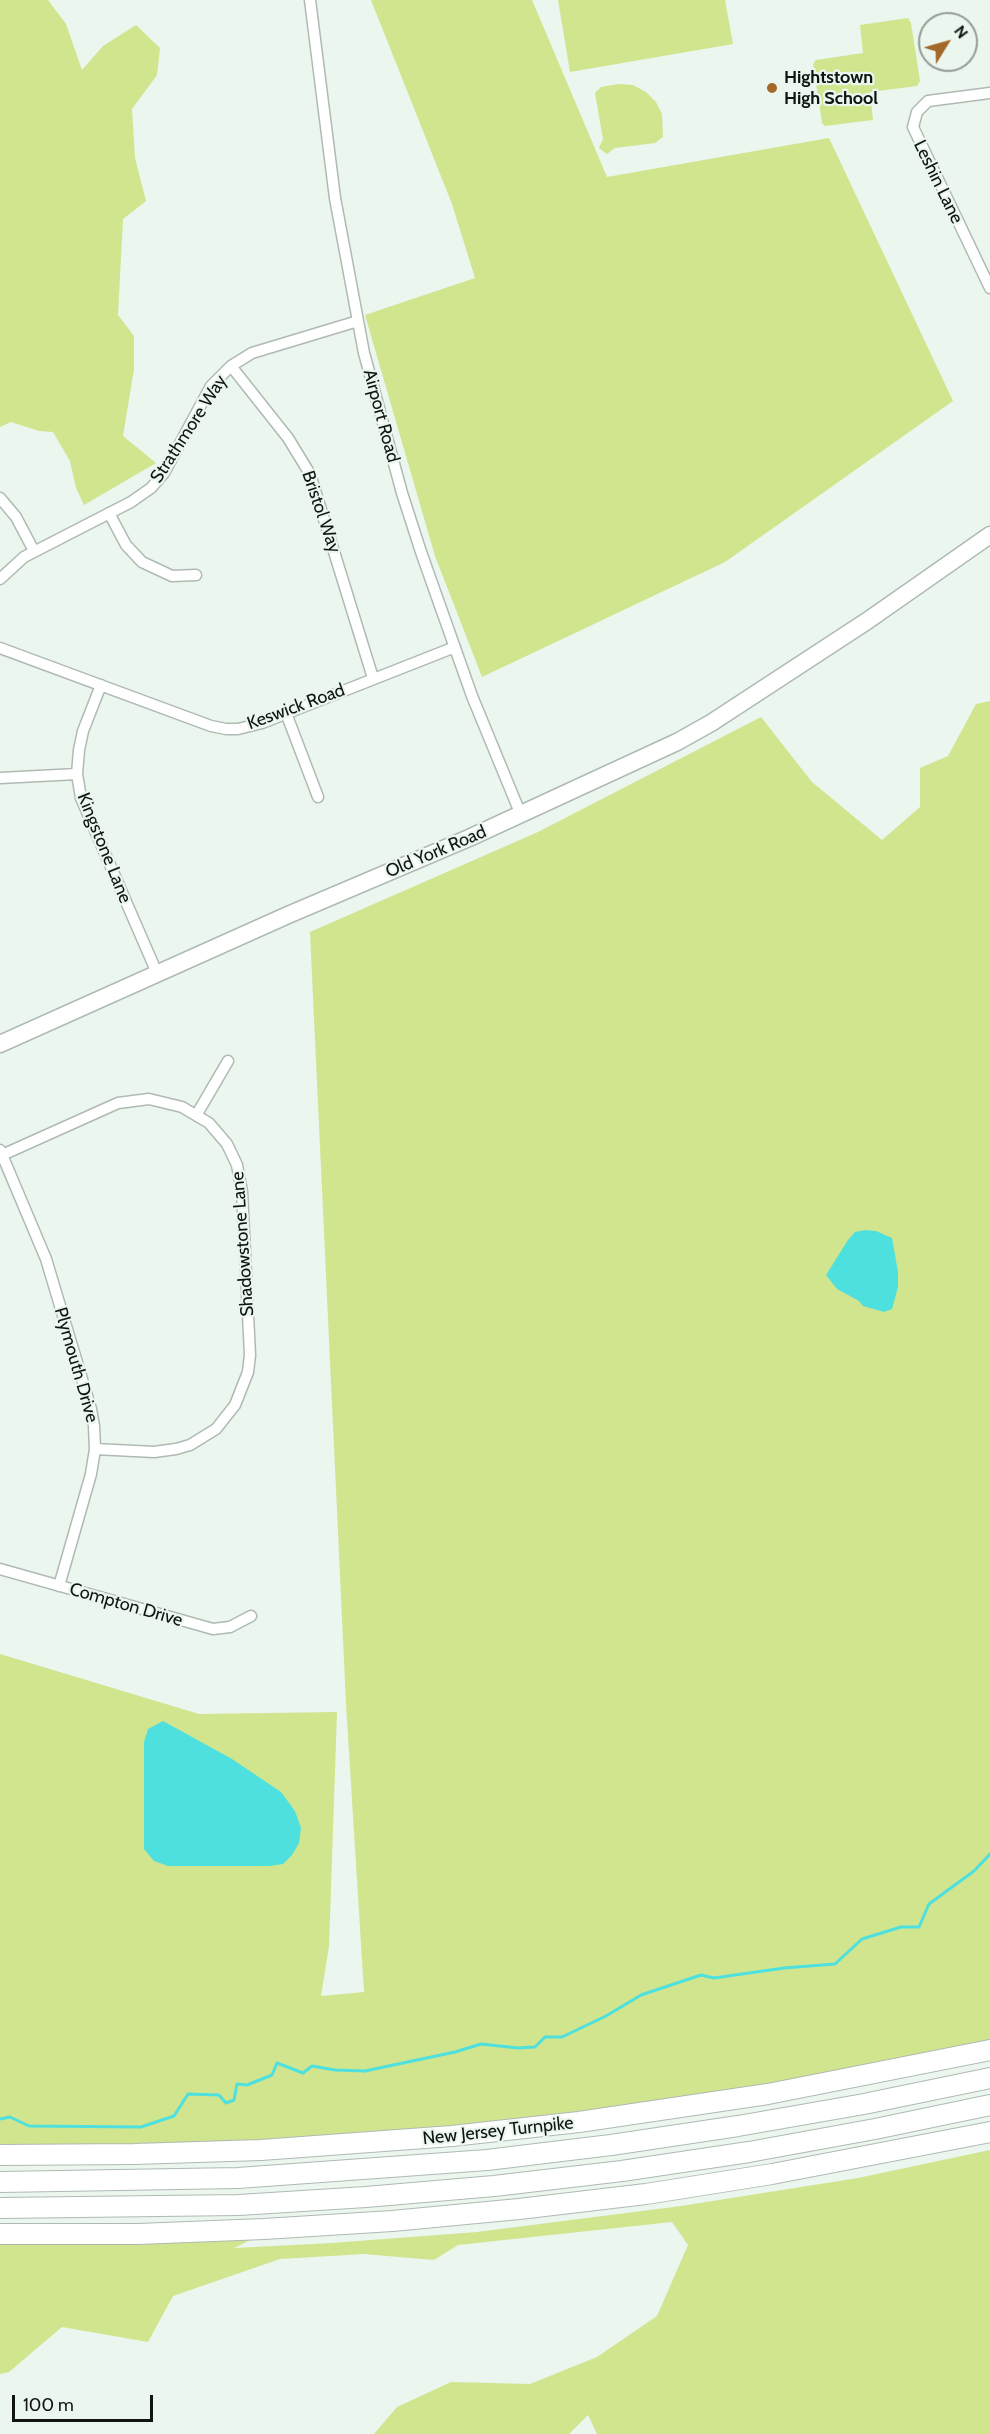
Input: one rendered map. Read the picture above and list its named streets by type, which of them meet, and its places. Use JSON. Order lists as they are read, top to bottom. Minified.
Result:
{"streets":{"highway":["New Jersey Turnpike"],"main road":["Old York Road"],"street":["Leshin Lane","Airport Road","Strathmore Way","Bristol Way","Keswick Road","Kingstone Lane","Shadowstone Lane","Plymouth Drive","Compton Drive"]},"crossings":[["Airport Road","Strathmore Way"],["Airport Road","Keswick Road"],["Airport Road","Old York Road"],["Strathmore Way","Bristol Way"],["Bristol Way","Keswick Road"],["Keswick Road","Kingstone Lane"],["Kingstone Lane","Old York Road"],["Shadowstone Lane","Plymouth Drive"],["Plymouth Drive","Compton Drive"]],"places":["Hightstown High School"],"scale_bar":"100 m","north":"top right"}
